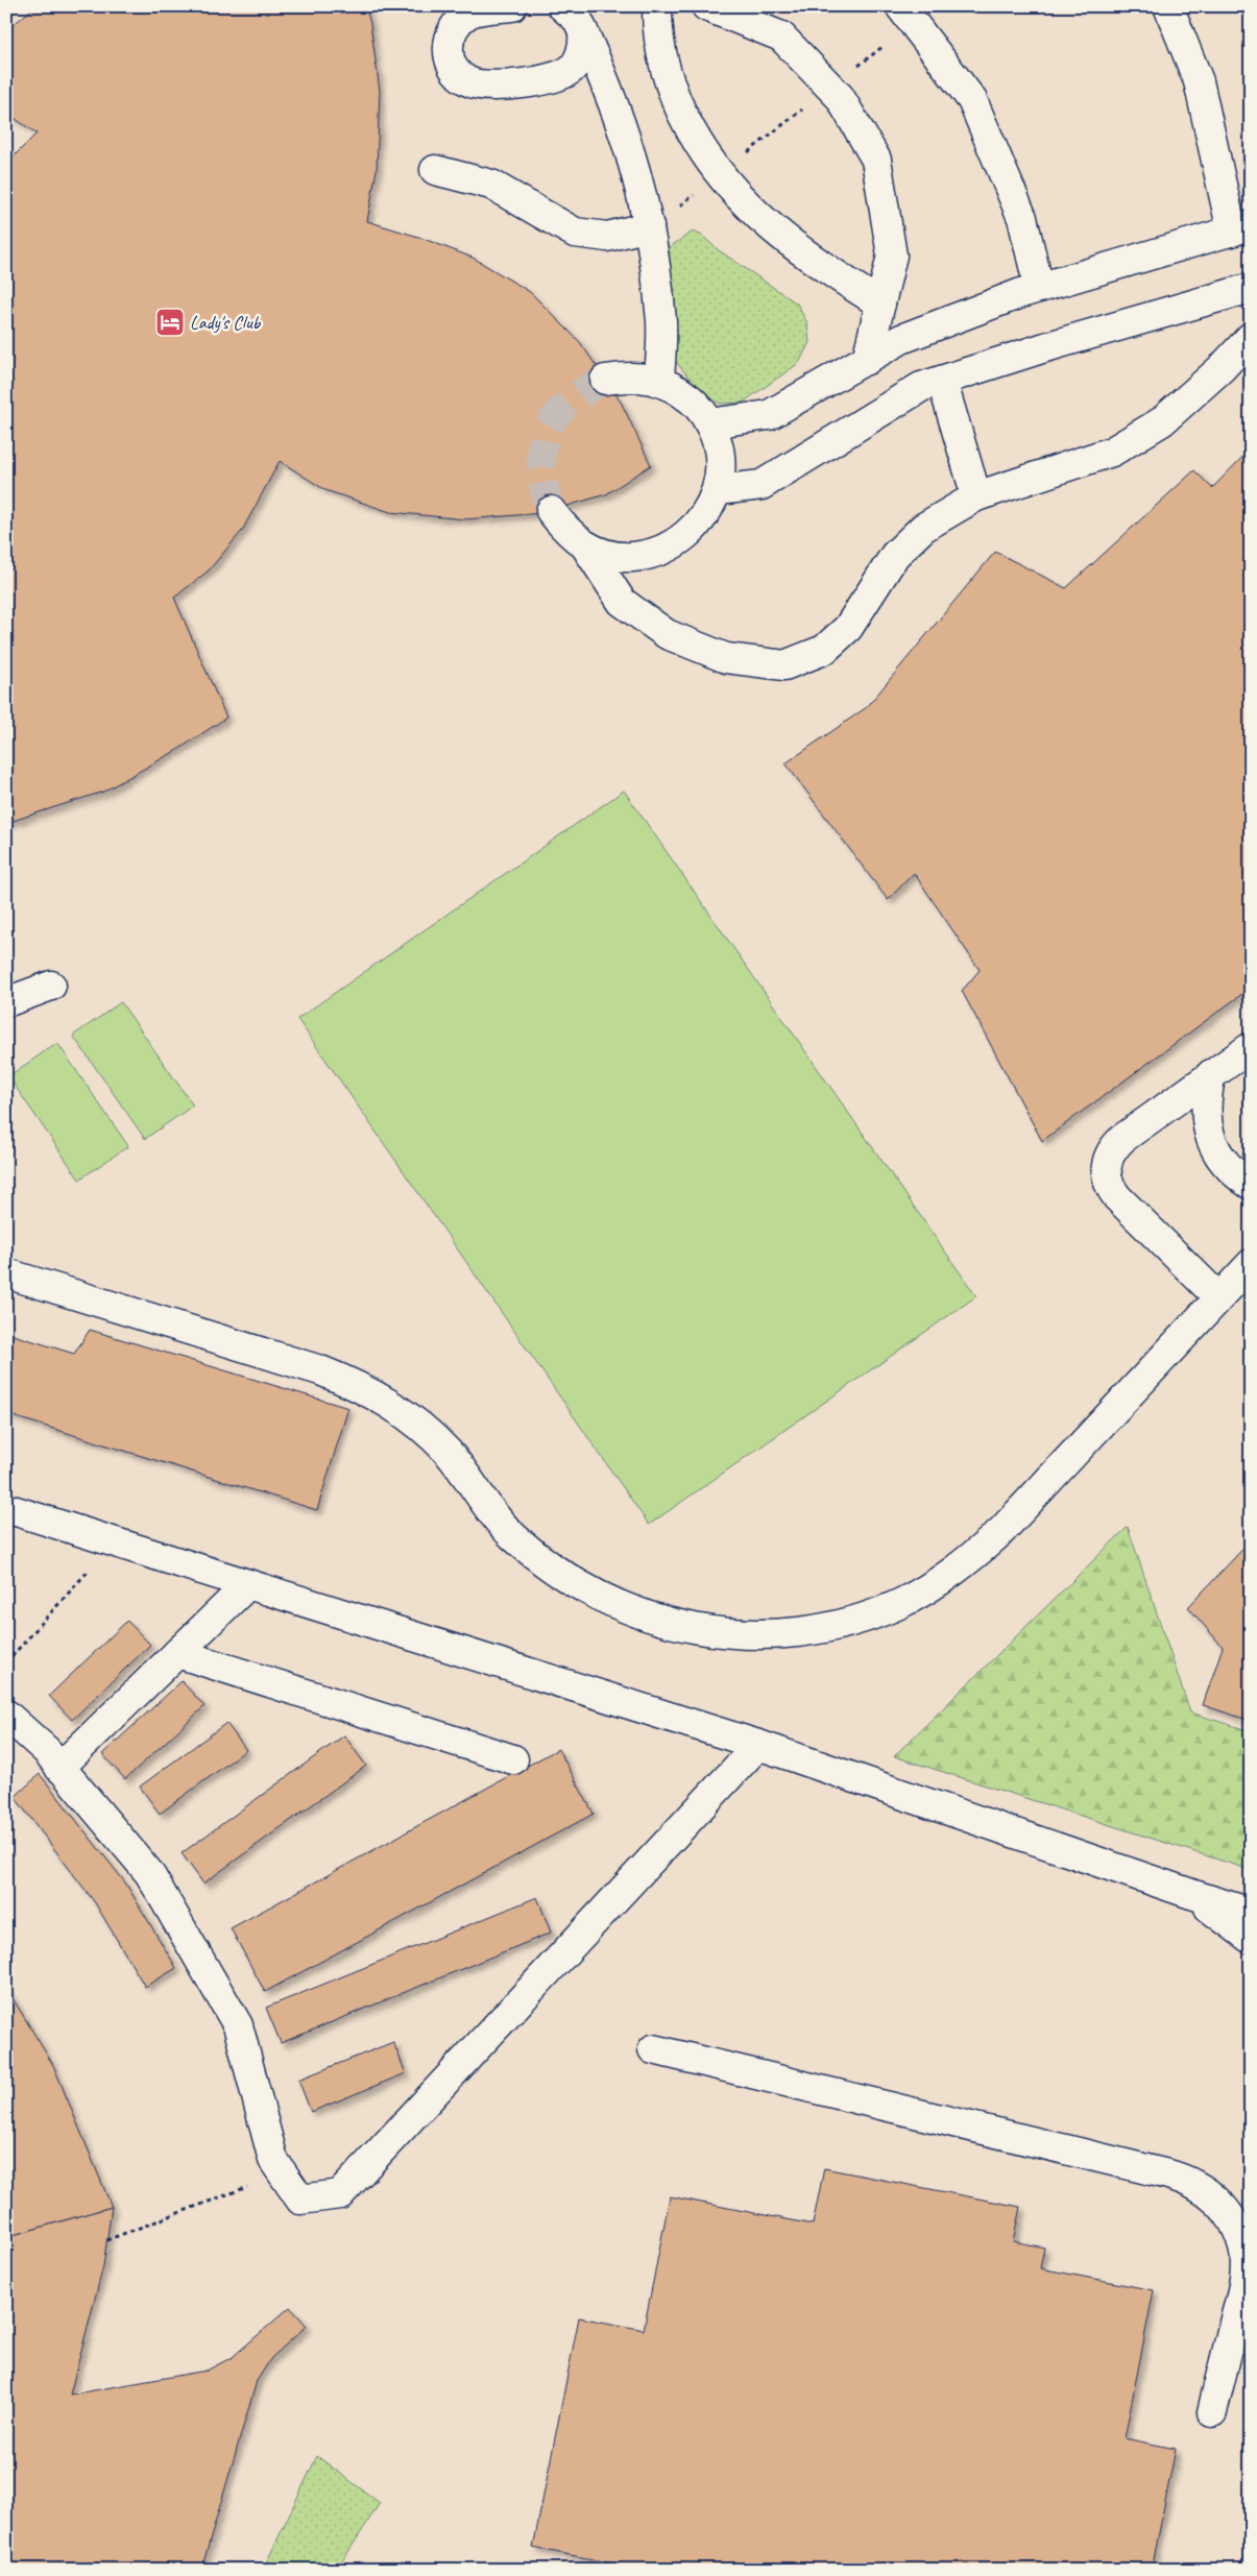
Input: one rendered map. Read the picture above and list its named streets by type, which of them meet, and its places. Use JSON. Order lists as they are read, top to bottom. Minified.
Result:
{"places":{"hotel":["Lady's Club"]}}
